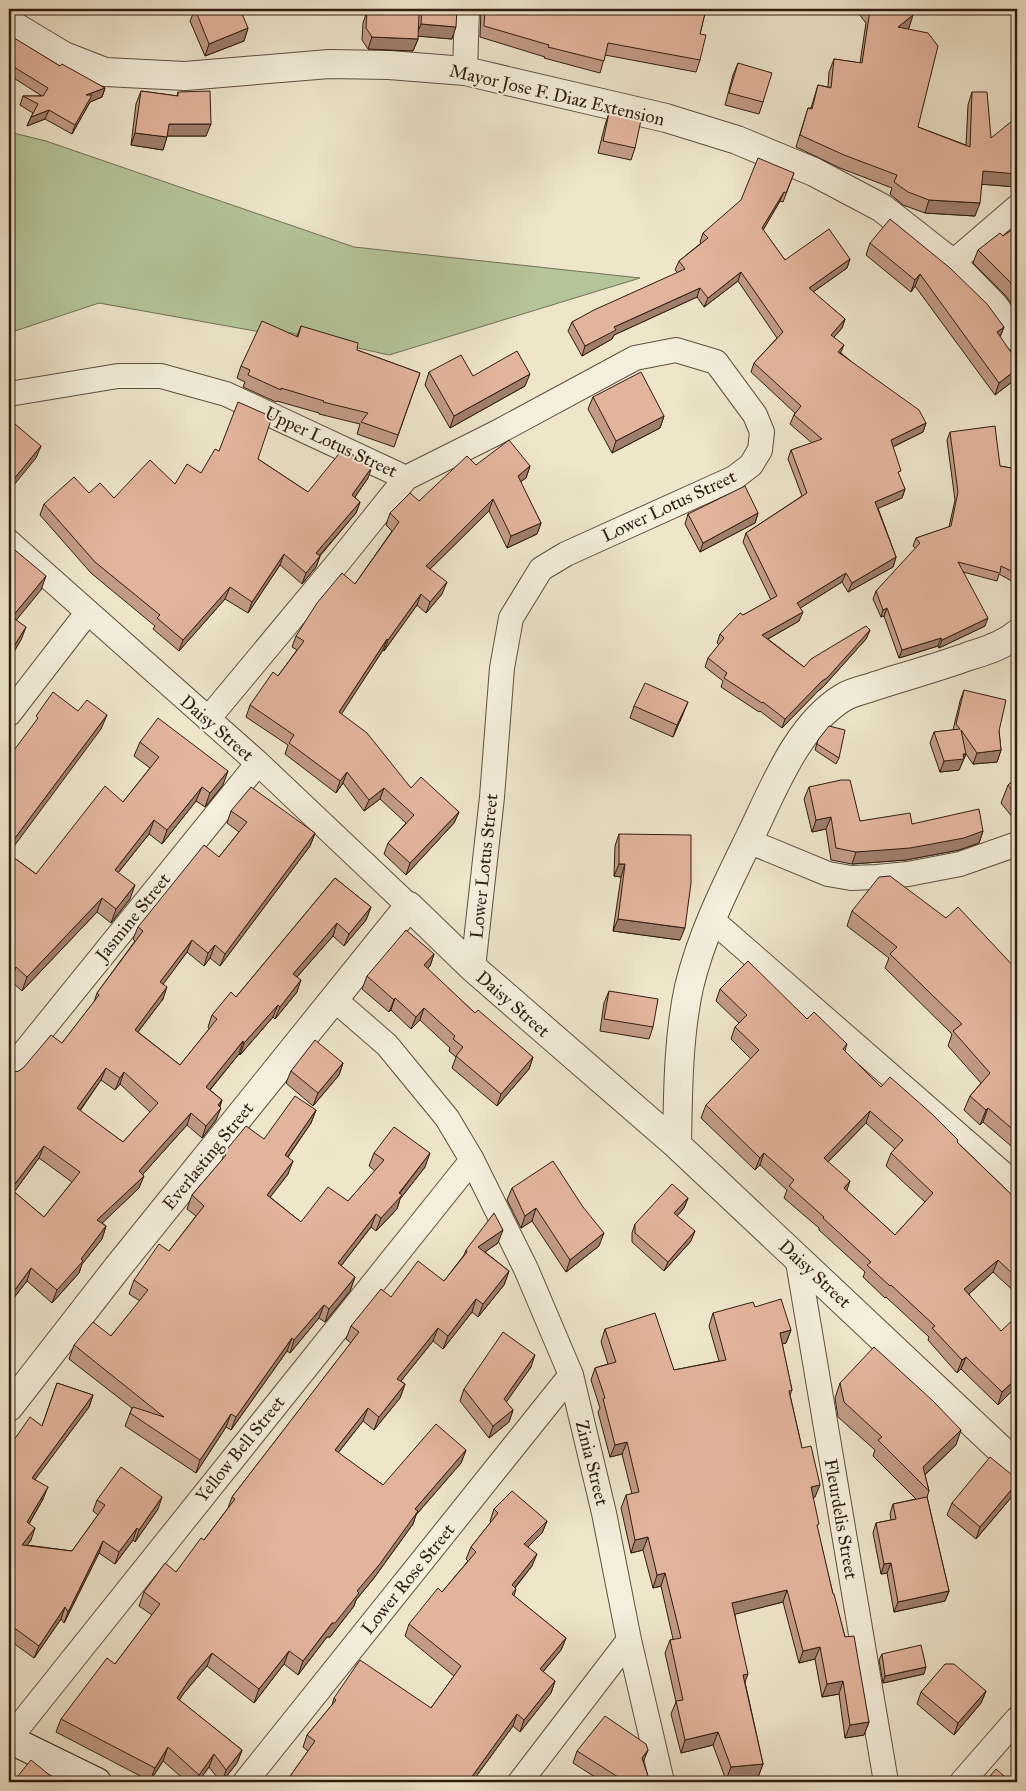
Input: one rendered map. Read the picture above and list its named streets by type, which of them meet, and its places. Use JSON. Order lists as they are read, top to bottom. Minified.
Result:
{"streets":{"street":["Mayor Jose F. Diaz Extension","Upper Lotus Street","Lower Lotus Street","Daisy Street","Jasmine Street","Everlasting Street","Yellow Bell Street","Zinia Street","Fleurdelis Street","Lower Rose Street"]},"crossings":[["Upper Lotus Street","Lower Lotus Street"],["Upper Lotus Street","Daisy Street"],["Lower Lotus Street","Daisy Street"],["Daisy Street","Jasmine Street"],["Daisy Street","Everlasting Street"],["Daisy Street","Fleurdelis Street"],["Everlasting Street","Zinia Street"],["Yellow Bell Street","Zinia Street"],["Zinia Street","Lower Rose Street"]]}
